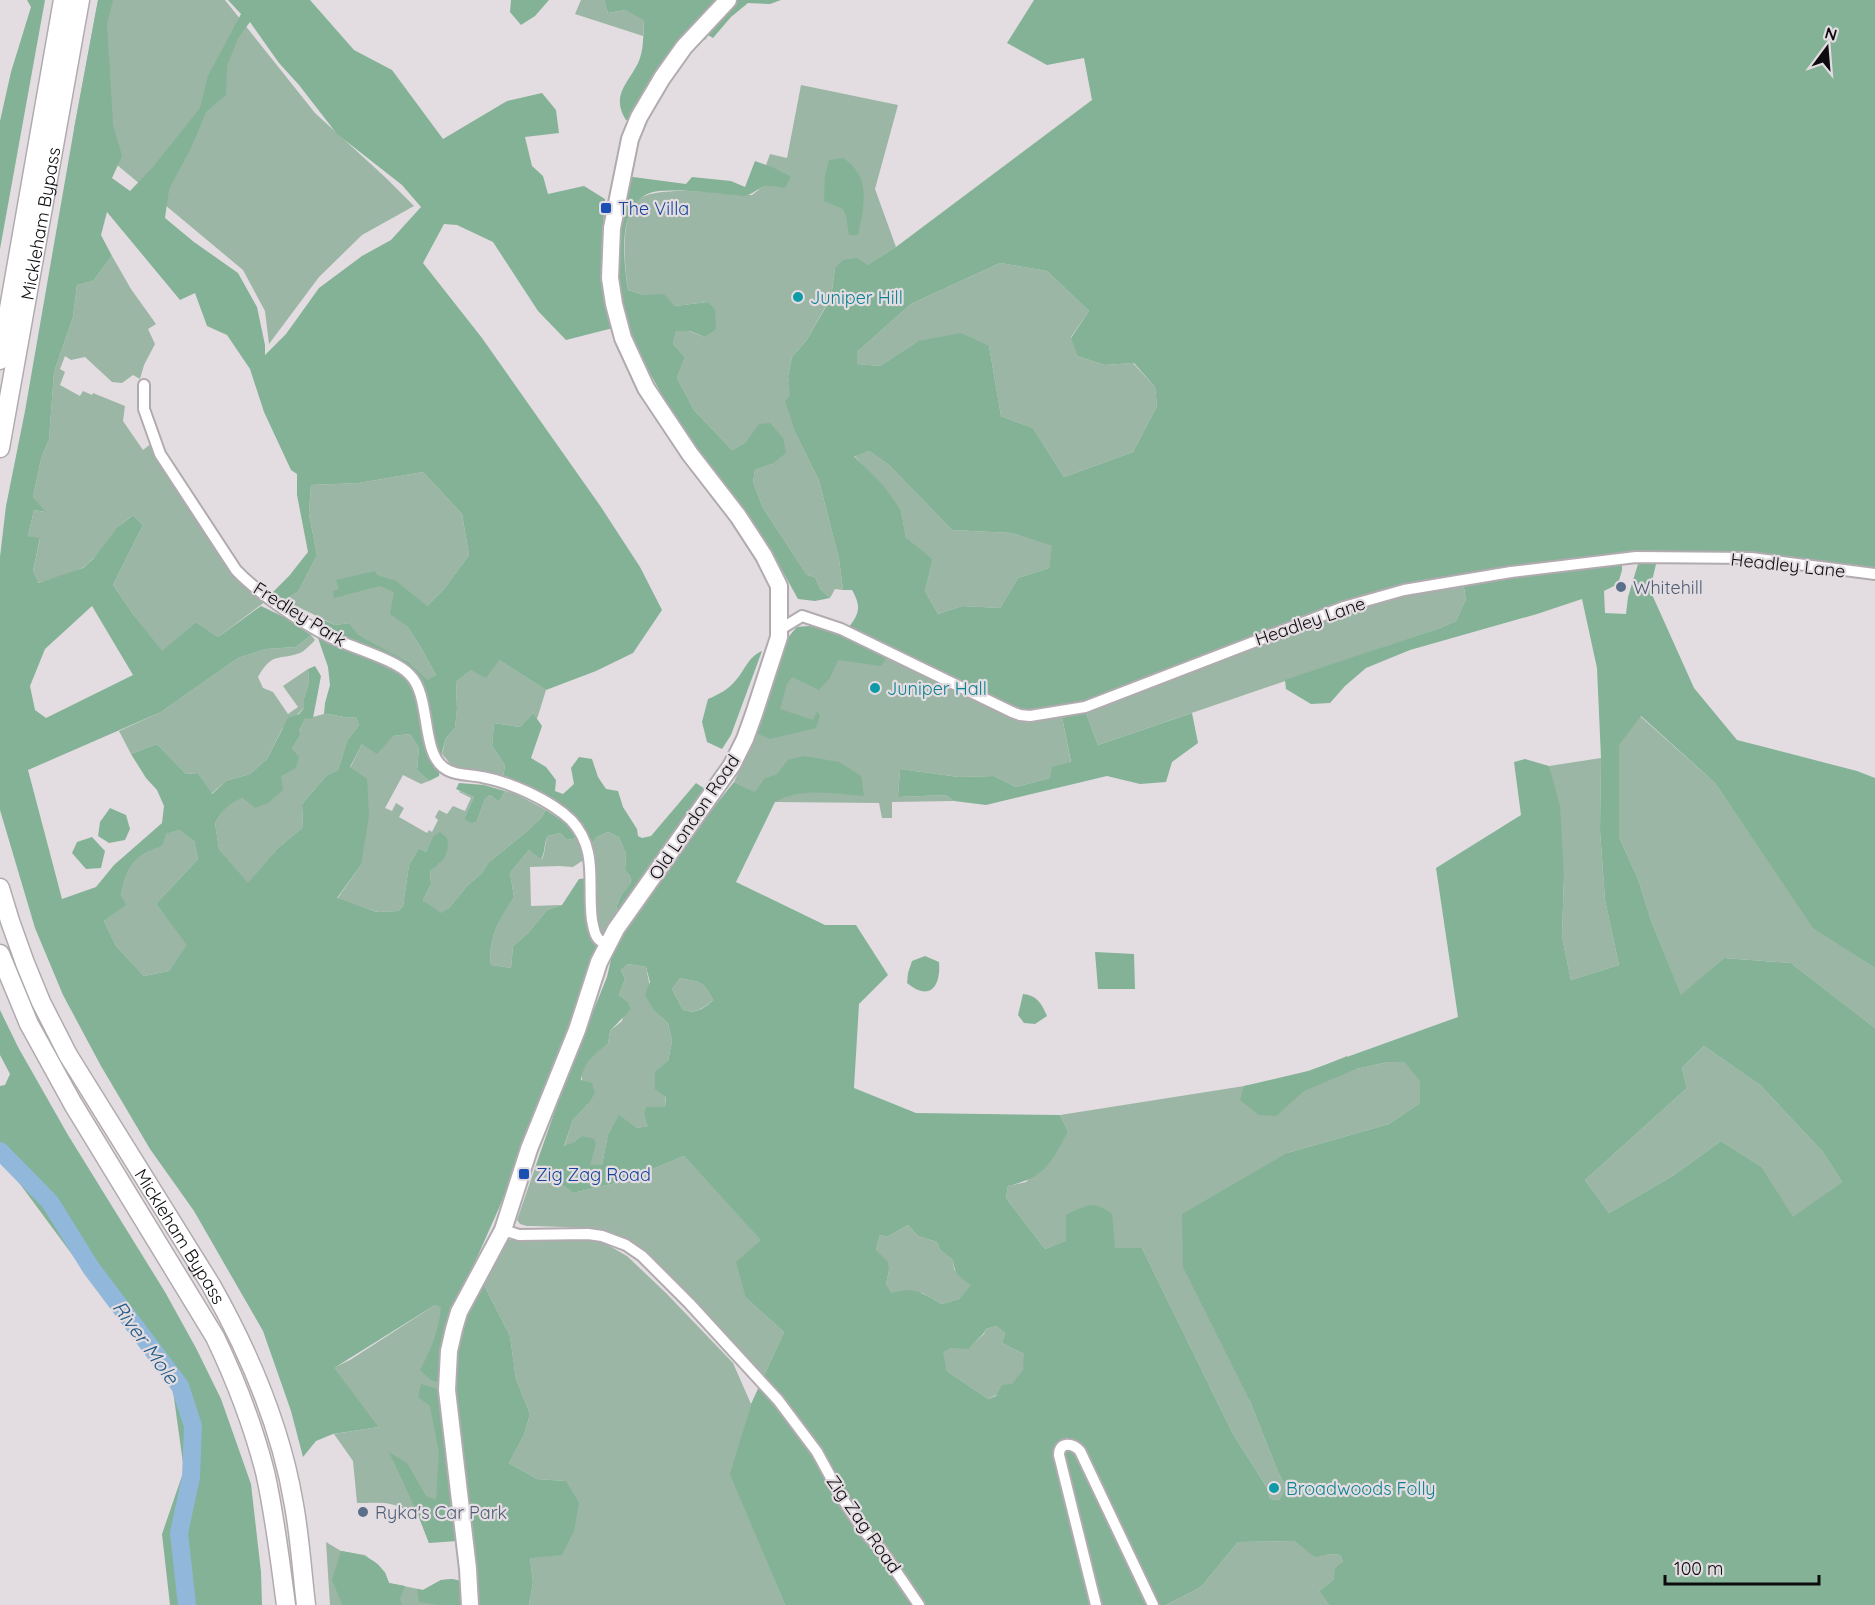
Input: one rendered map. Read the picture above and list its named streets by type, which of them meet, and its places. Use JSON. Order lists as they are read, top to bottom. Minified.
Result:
{"streets":{"highway":["Mickleham Bypass"],"main road":["Old London Road"],"street":["Headley Lane","Fredley Park","Zig Zag Road"]},"crossings":[["Headley Lane","Old London Road"],["Fredley Park","Old London Road"],["Old London Road","Zig Zag Road"]],"water":["River Mole"],"places":{"transit":["The Villa","Zig Zag Road"],"other":["Juniper Hill","Whitehill","Juniper Hall","Broadwoods Folly","Ryka's Car Park"]},"scale_bar":"100 m","north":"top"}
